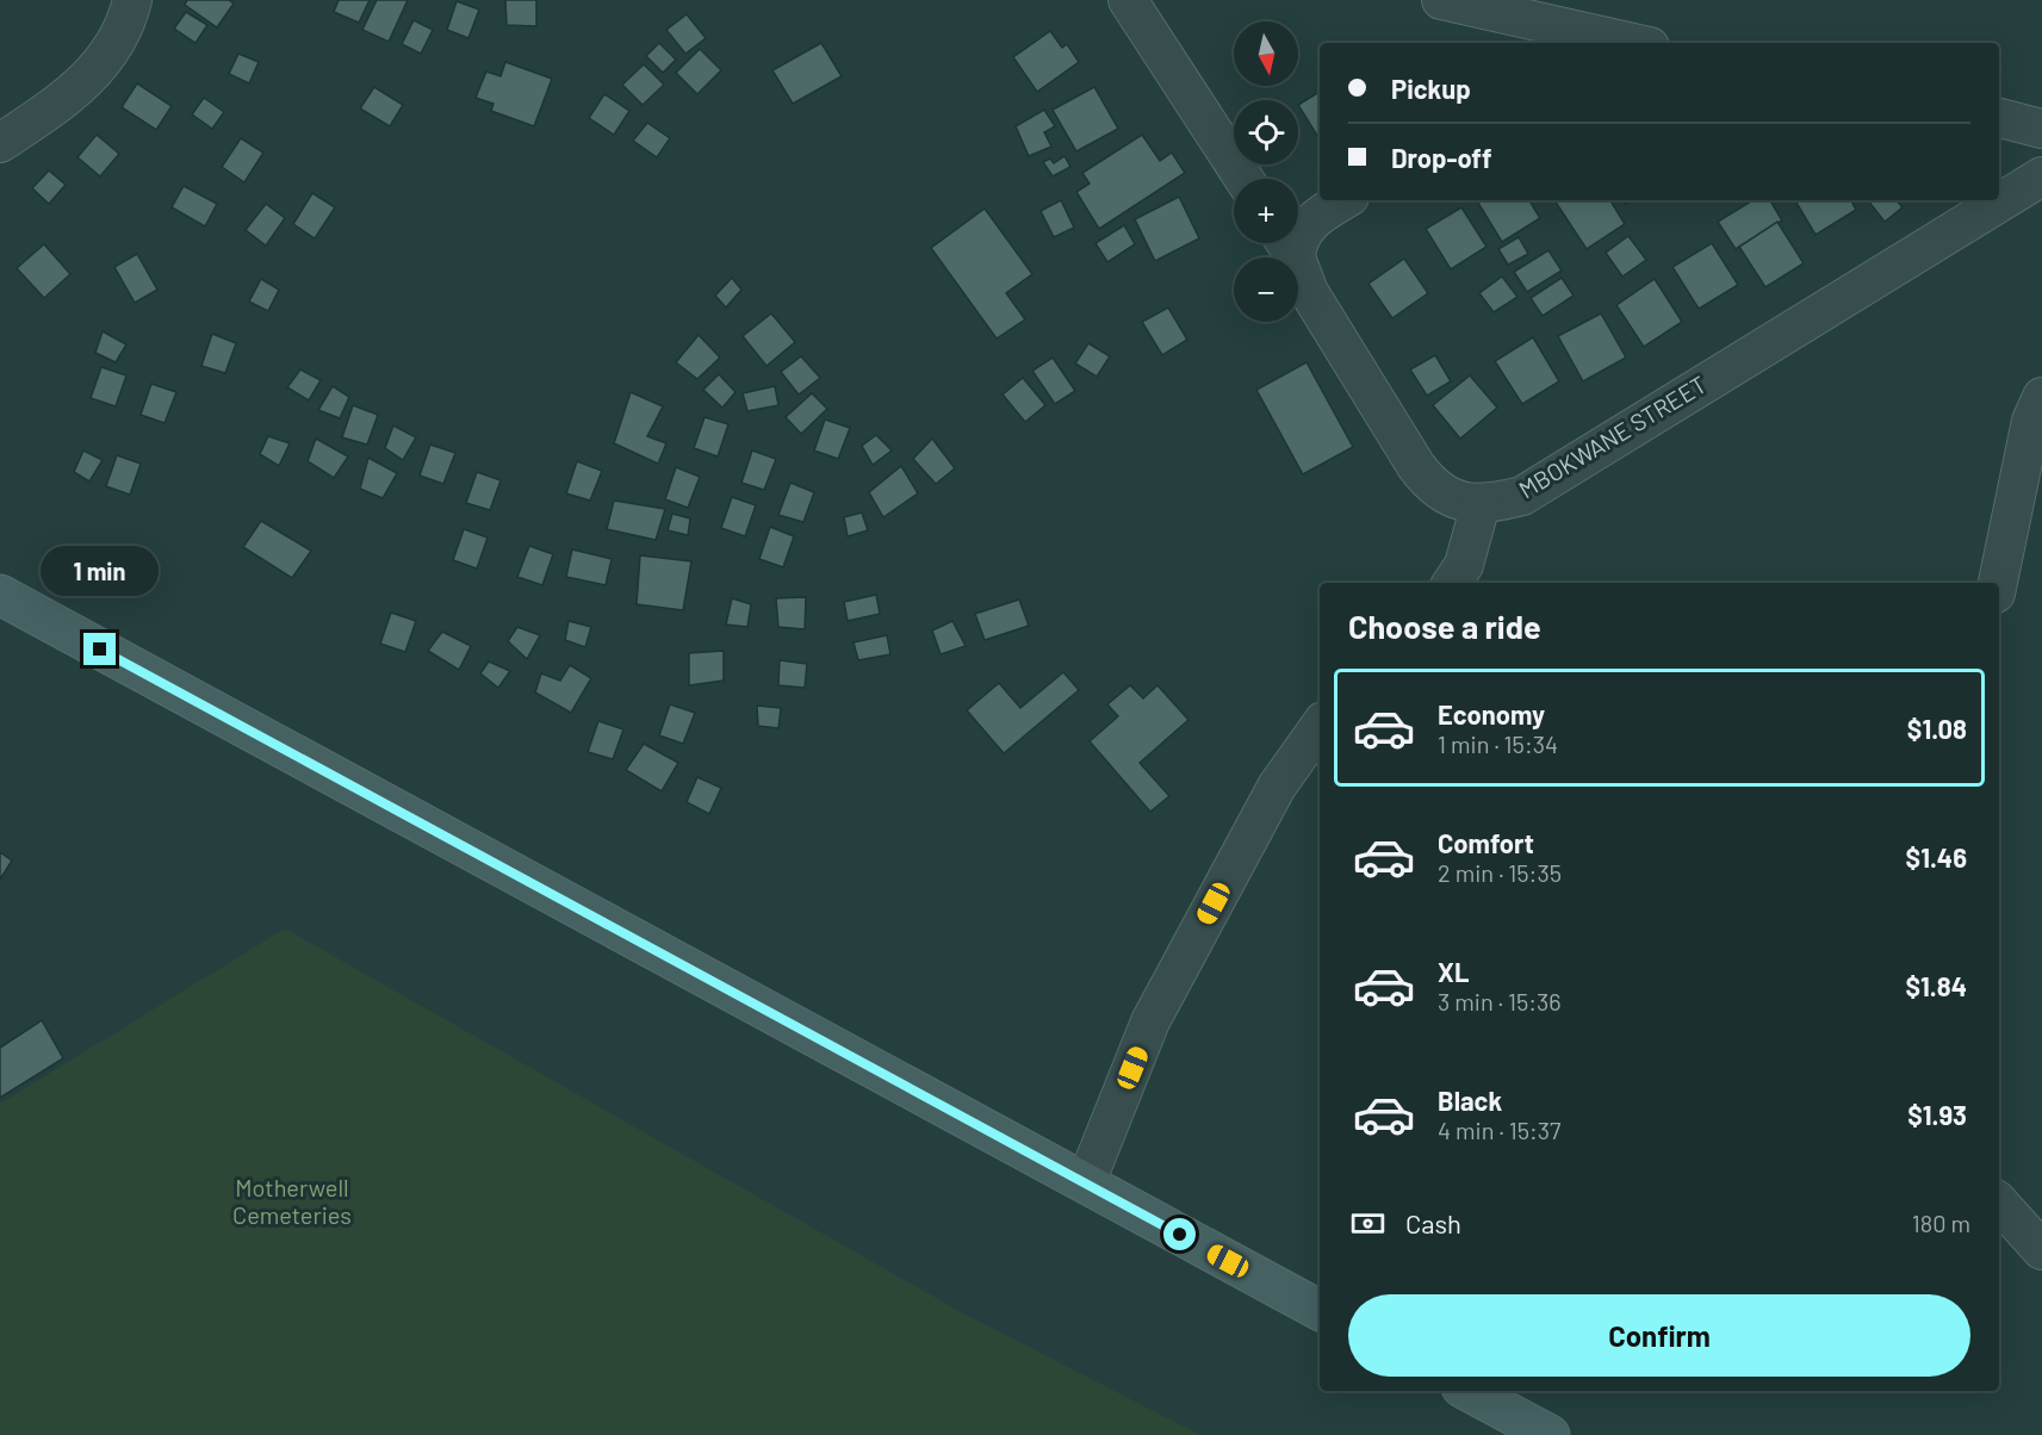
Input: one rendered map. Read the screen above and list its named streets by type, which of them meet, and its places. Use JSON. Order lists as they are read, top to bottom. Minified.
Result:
{"streets":{"street":["MBOKWANE STREET"]},"parks":["Motherwell Cemeteries"],"north":"bottom","page":{"map_buttons":["+","−"],"banner":["Pickup","Drop-off"],"bubble":"1 min","heading":"Choose a ride","list":[{"name":"Economy","note":"1 min · 15:34","value":"$1.08"},{"name":"Comfort","note":"2 min · 15:35","value":"$1.46"},{"name":"XL","note":"3 min · 15:36","value":"$1.84"},{"name":"Black","note":"4 min · 15:37","value":"$1.93"}],"pay":["Cash","180 m"],"buttons":"Confirm"}}
